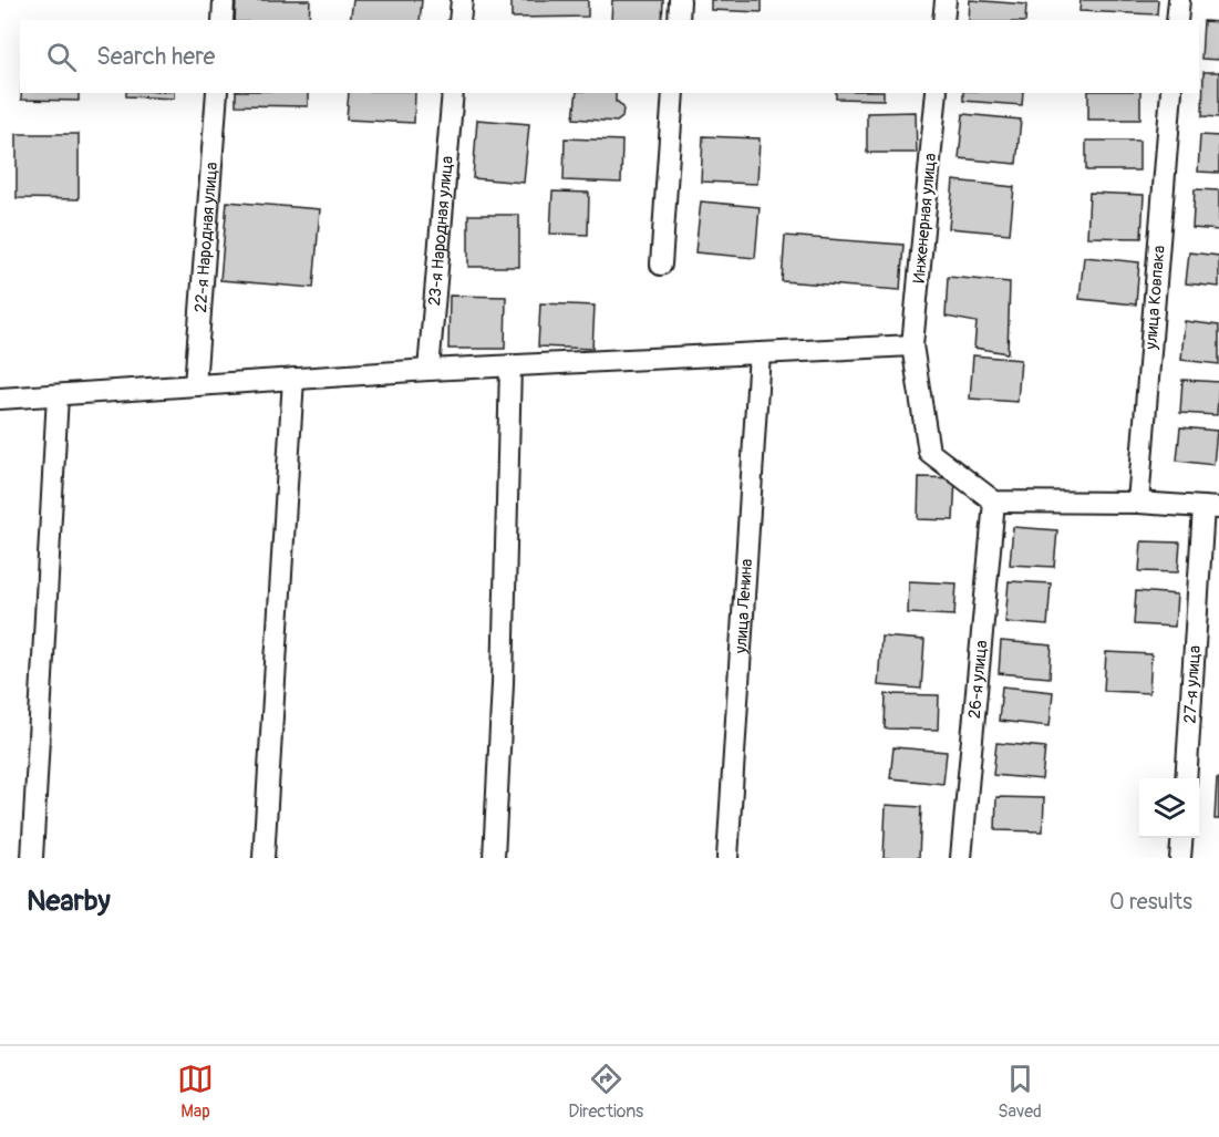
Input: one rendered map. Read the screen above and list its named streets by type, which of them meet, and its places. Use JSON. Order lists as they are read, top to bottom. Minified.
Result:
{"streets":{"street":["Инженерная улица","23-я Народная улица","22-я Народная улица","улица Ковпака","улица Ленина","26-я улица","27-я улица"]},"crossings":[["Инженерная улица","26-я улица"]],"page":{"search":"Search here","heading":["Nearby","0 results"],"nav":["Map","Directions","Saved"]}}
